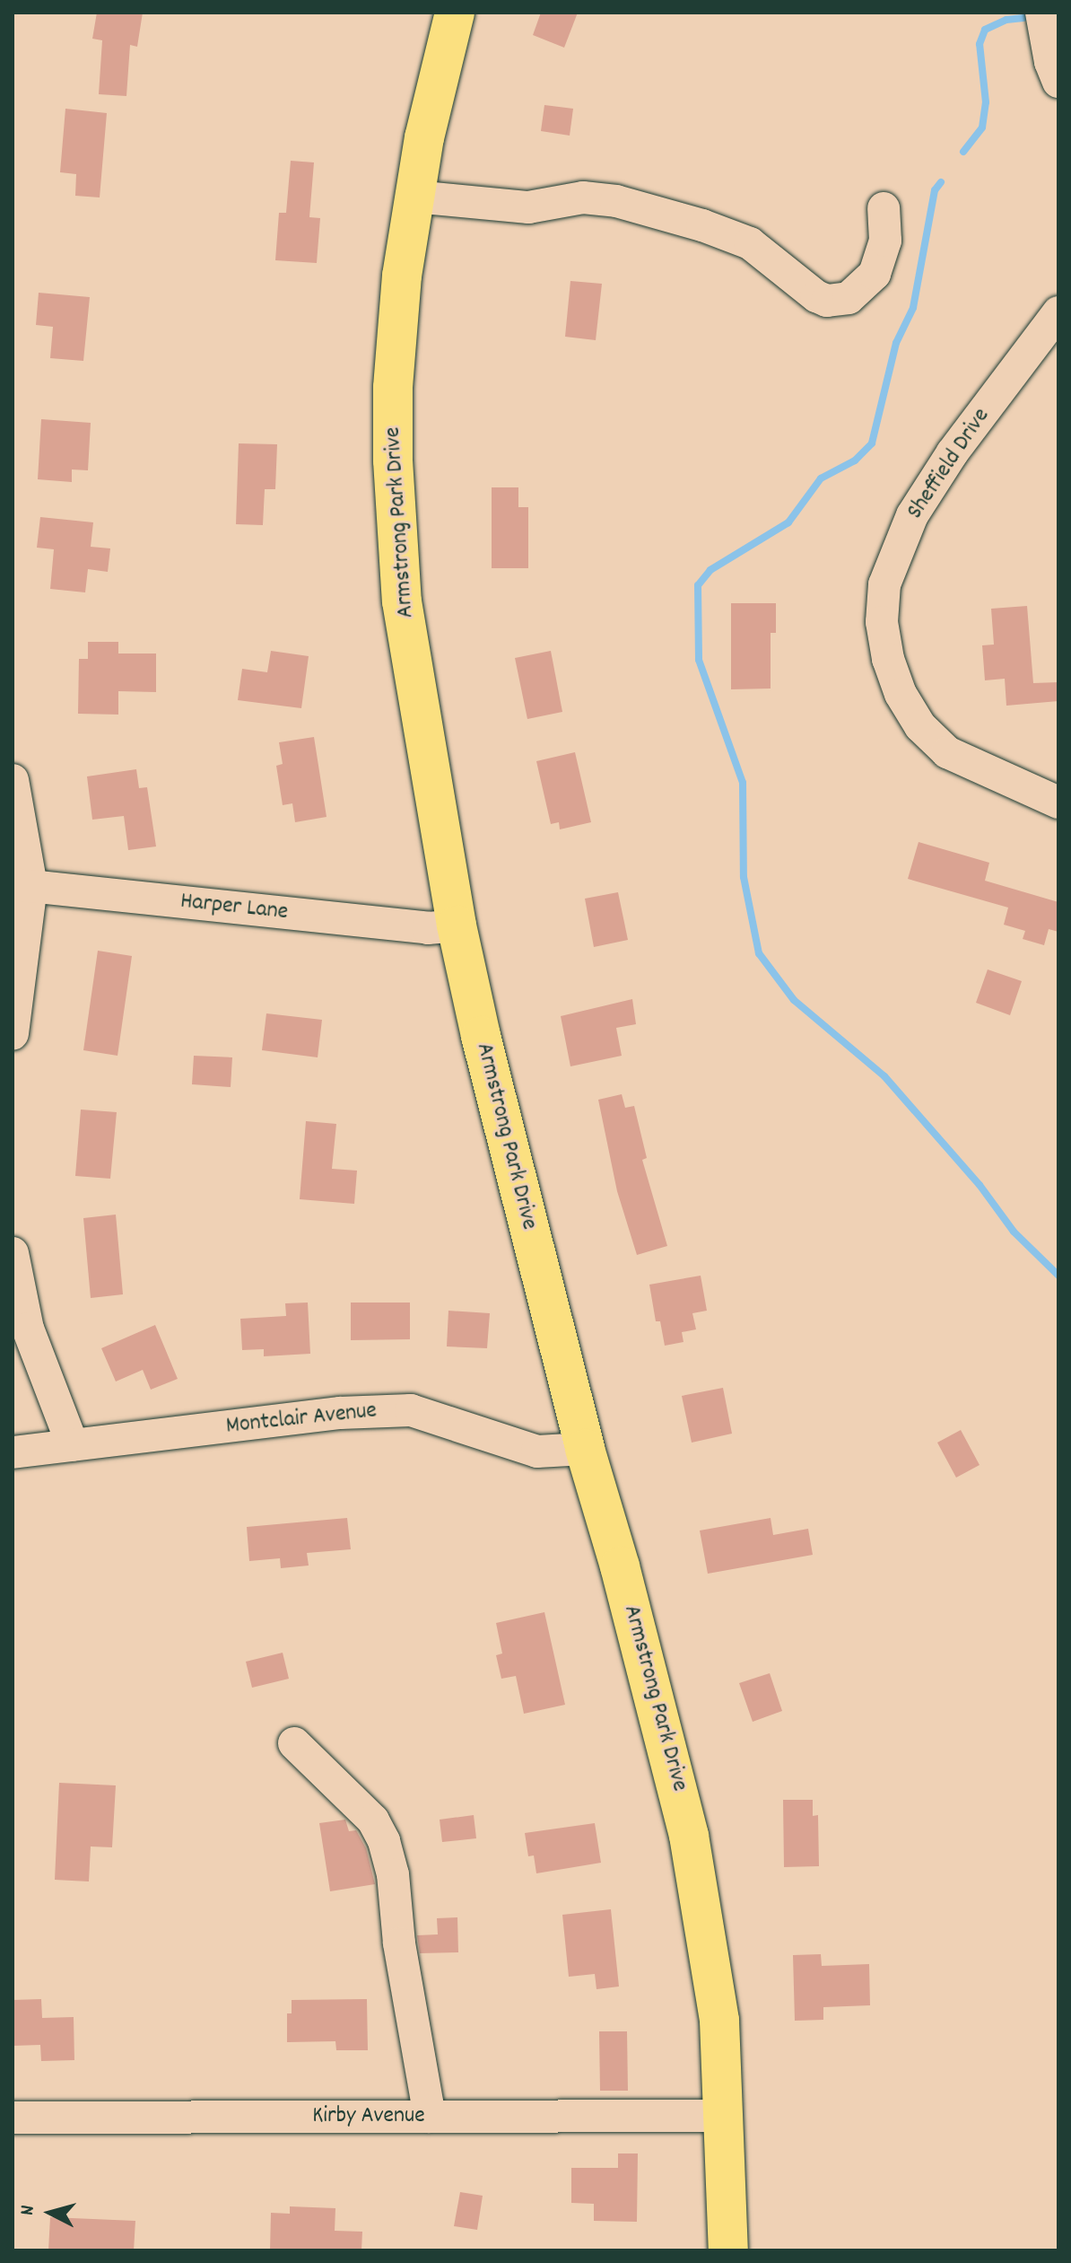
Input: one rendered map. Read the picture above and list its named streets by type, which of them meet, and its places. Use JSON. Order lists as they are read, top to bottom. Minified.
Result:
{"streets":{"main road":["Armstrong Park Drive"],"street":["Sheffield Drive","Harper Lane","Montclair Avenue","Kirby Avenue"]},"crossings":[["Armstrong Park Drive","Harper Lane"],["Armstrong Park Drive","Montclair Avenue"],["Armstrong Park Drive","Kirby Avenue"]],"north":"left"}
